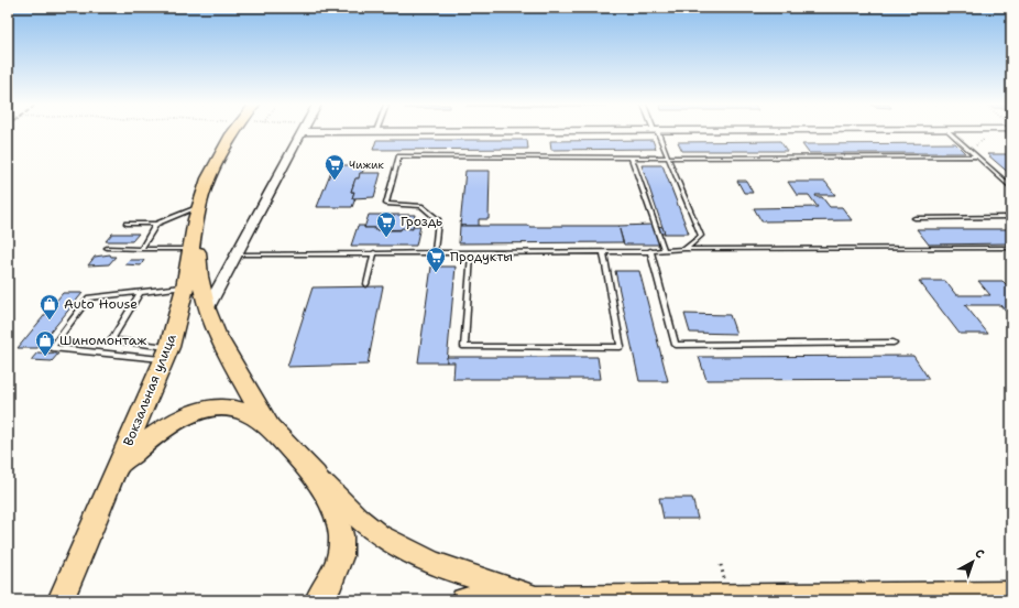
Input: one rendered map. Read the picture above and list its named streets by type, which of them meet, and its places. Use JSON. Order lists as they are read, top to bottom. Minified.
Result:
{"streets":{"highway":["Вокзальная улица"]},"places":{"supermarket":["Чижик","Гроздь","Продукты"],"shop":["Auto House","Шиномонтаж"]},"north":"top right"}
